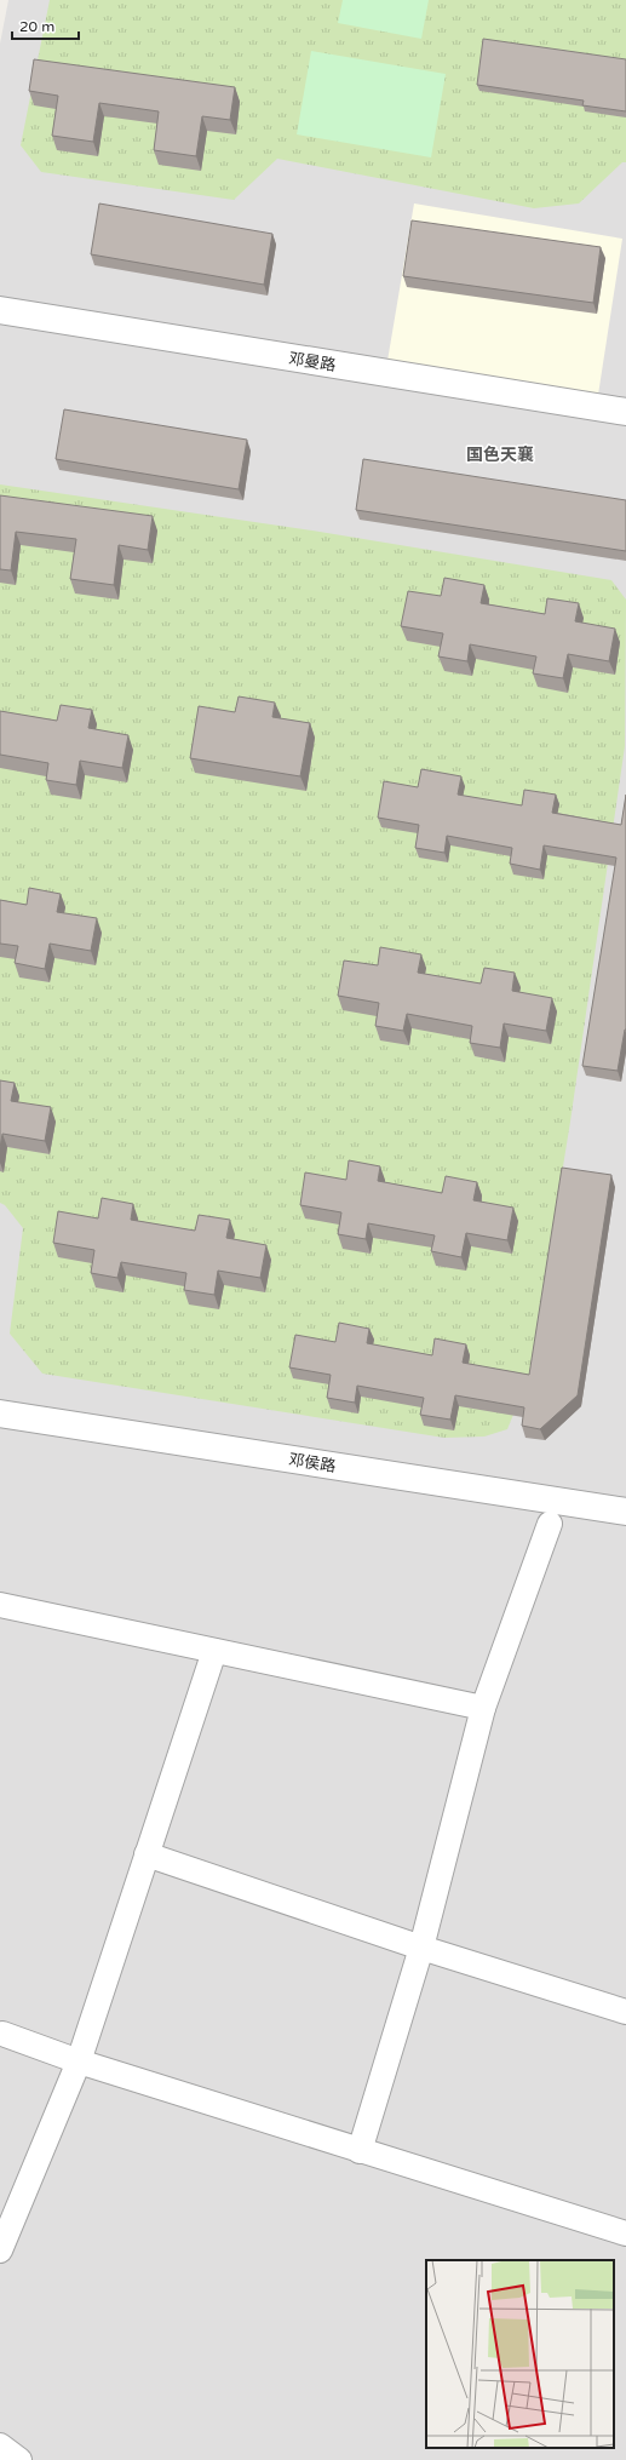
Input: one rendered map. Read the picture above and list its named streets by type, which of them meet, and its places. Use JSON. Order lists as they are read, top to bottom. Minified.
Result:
{"streets":{"street":["邓曼路","邓侯路"]},"districts":["国色天襄"],"scale_bar":"20 m"}
